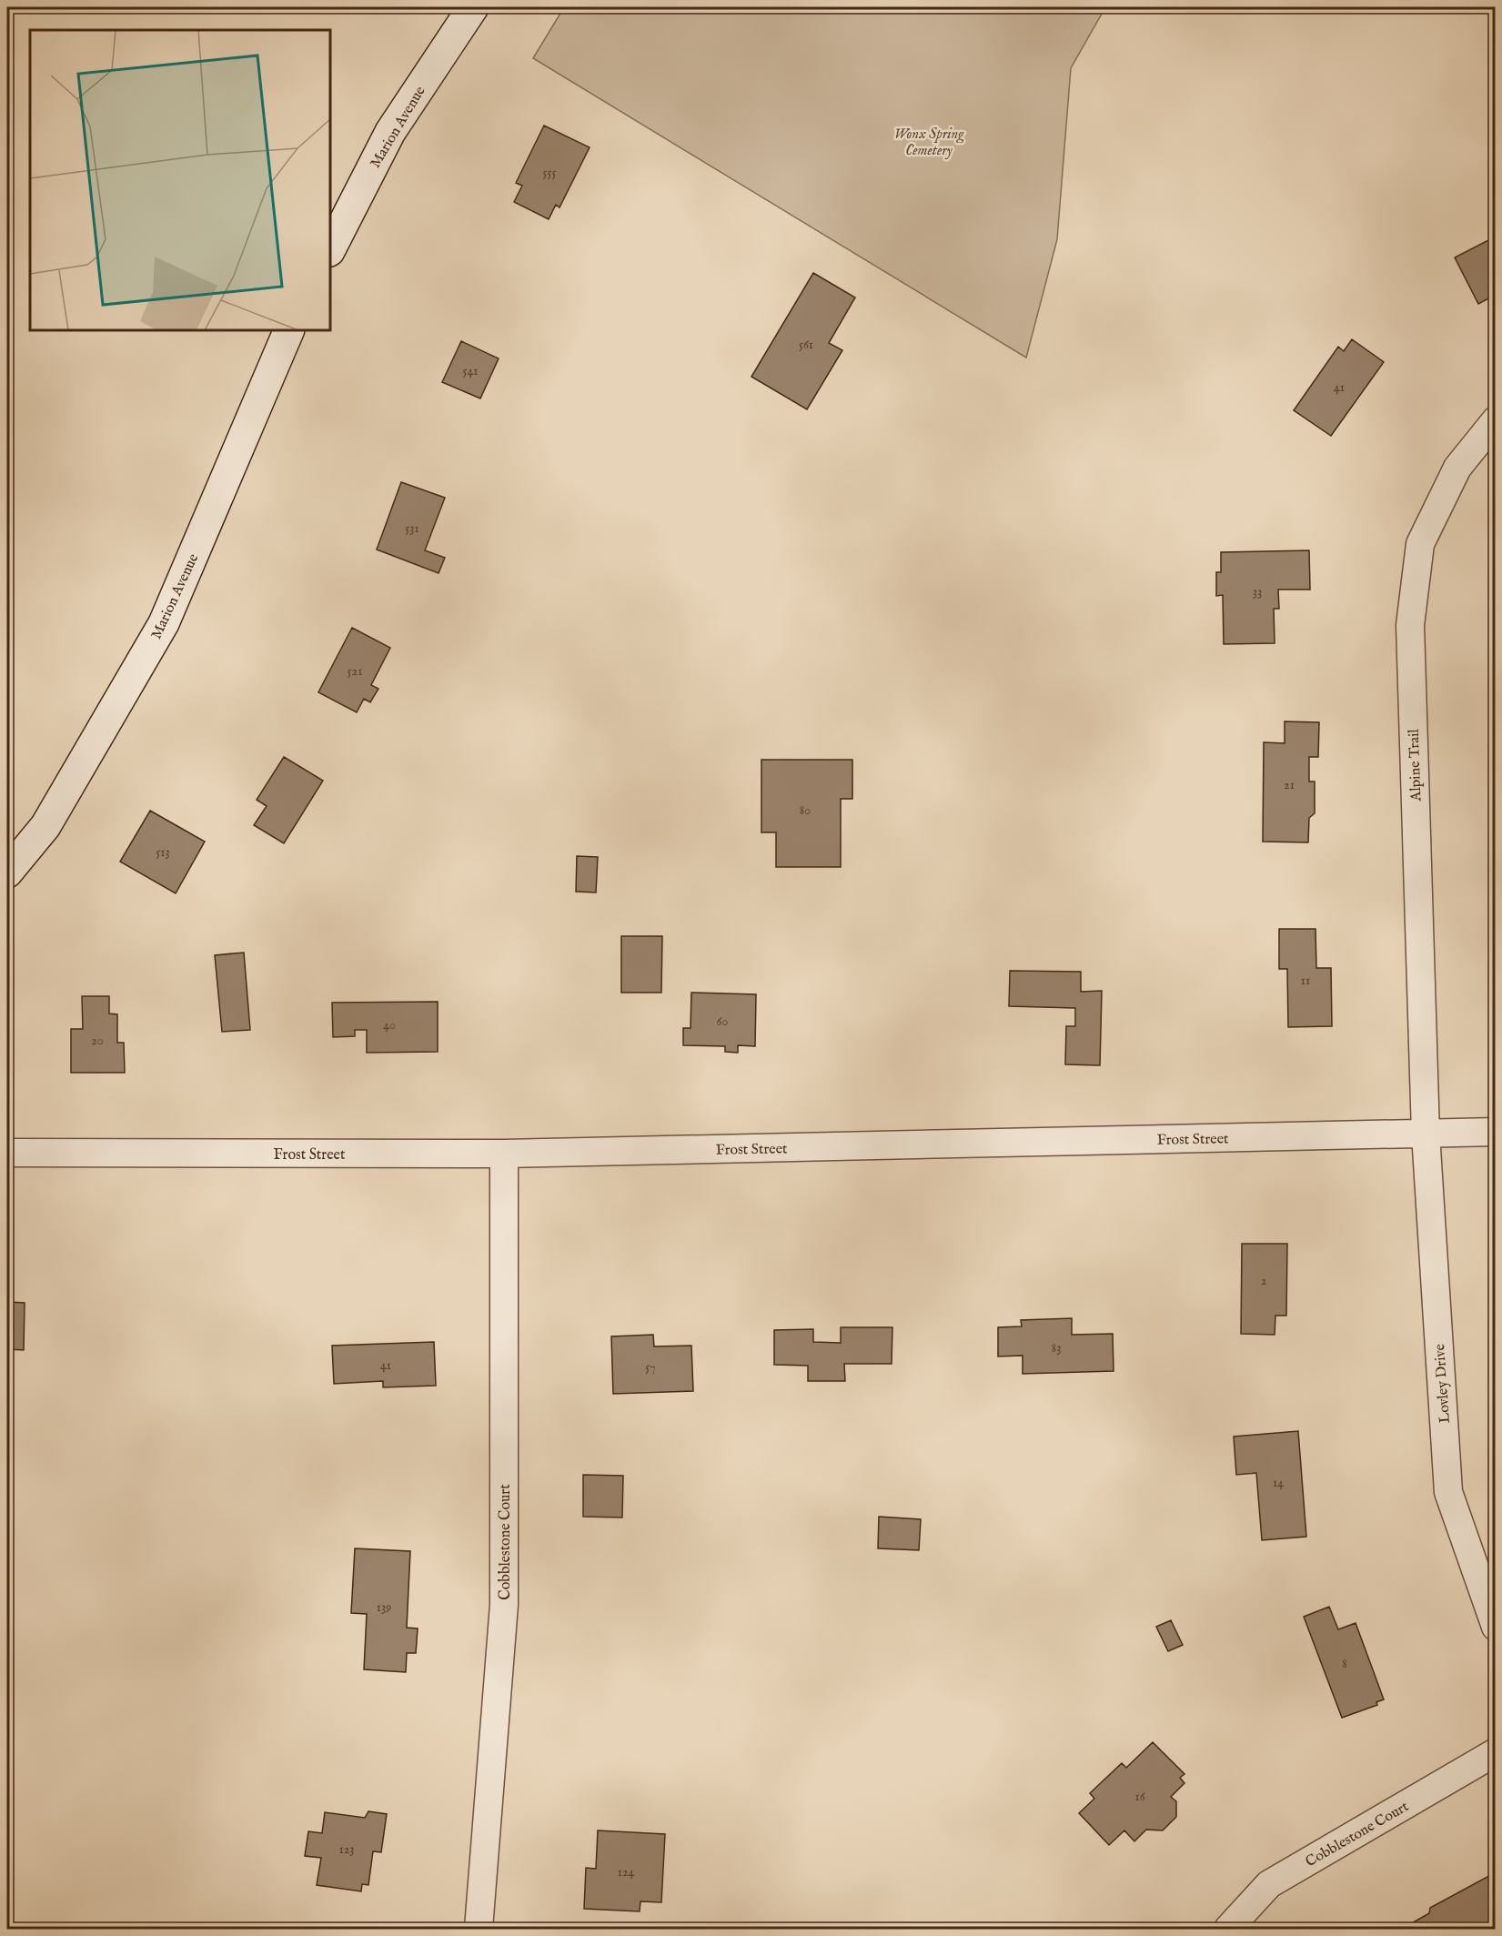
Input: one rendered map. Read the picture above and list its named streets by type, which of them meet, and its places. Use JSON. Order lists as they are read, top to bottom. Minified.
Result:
{"streets":{"main road":["Marion Avenue"],"street":["Alpine Trail","Frost Street","Lovley Drive","Cobblestone Court"]},"crossings":[["Alpine Trail","Frost Street"],["Alpine Trail","Lovley Drive"],["Frost Street","Lovley Drive"],["Frost Street","Cobblestone Court"]],"parks":["Wonx Spring Cemetery"],"house_numbers":["555","561","541","41","531","33","521","21","80","513","11","60","40","20","2","83","41","57","14","139","8","16","123","124"]}
